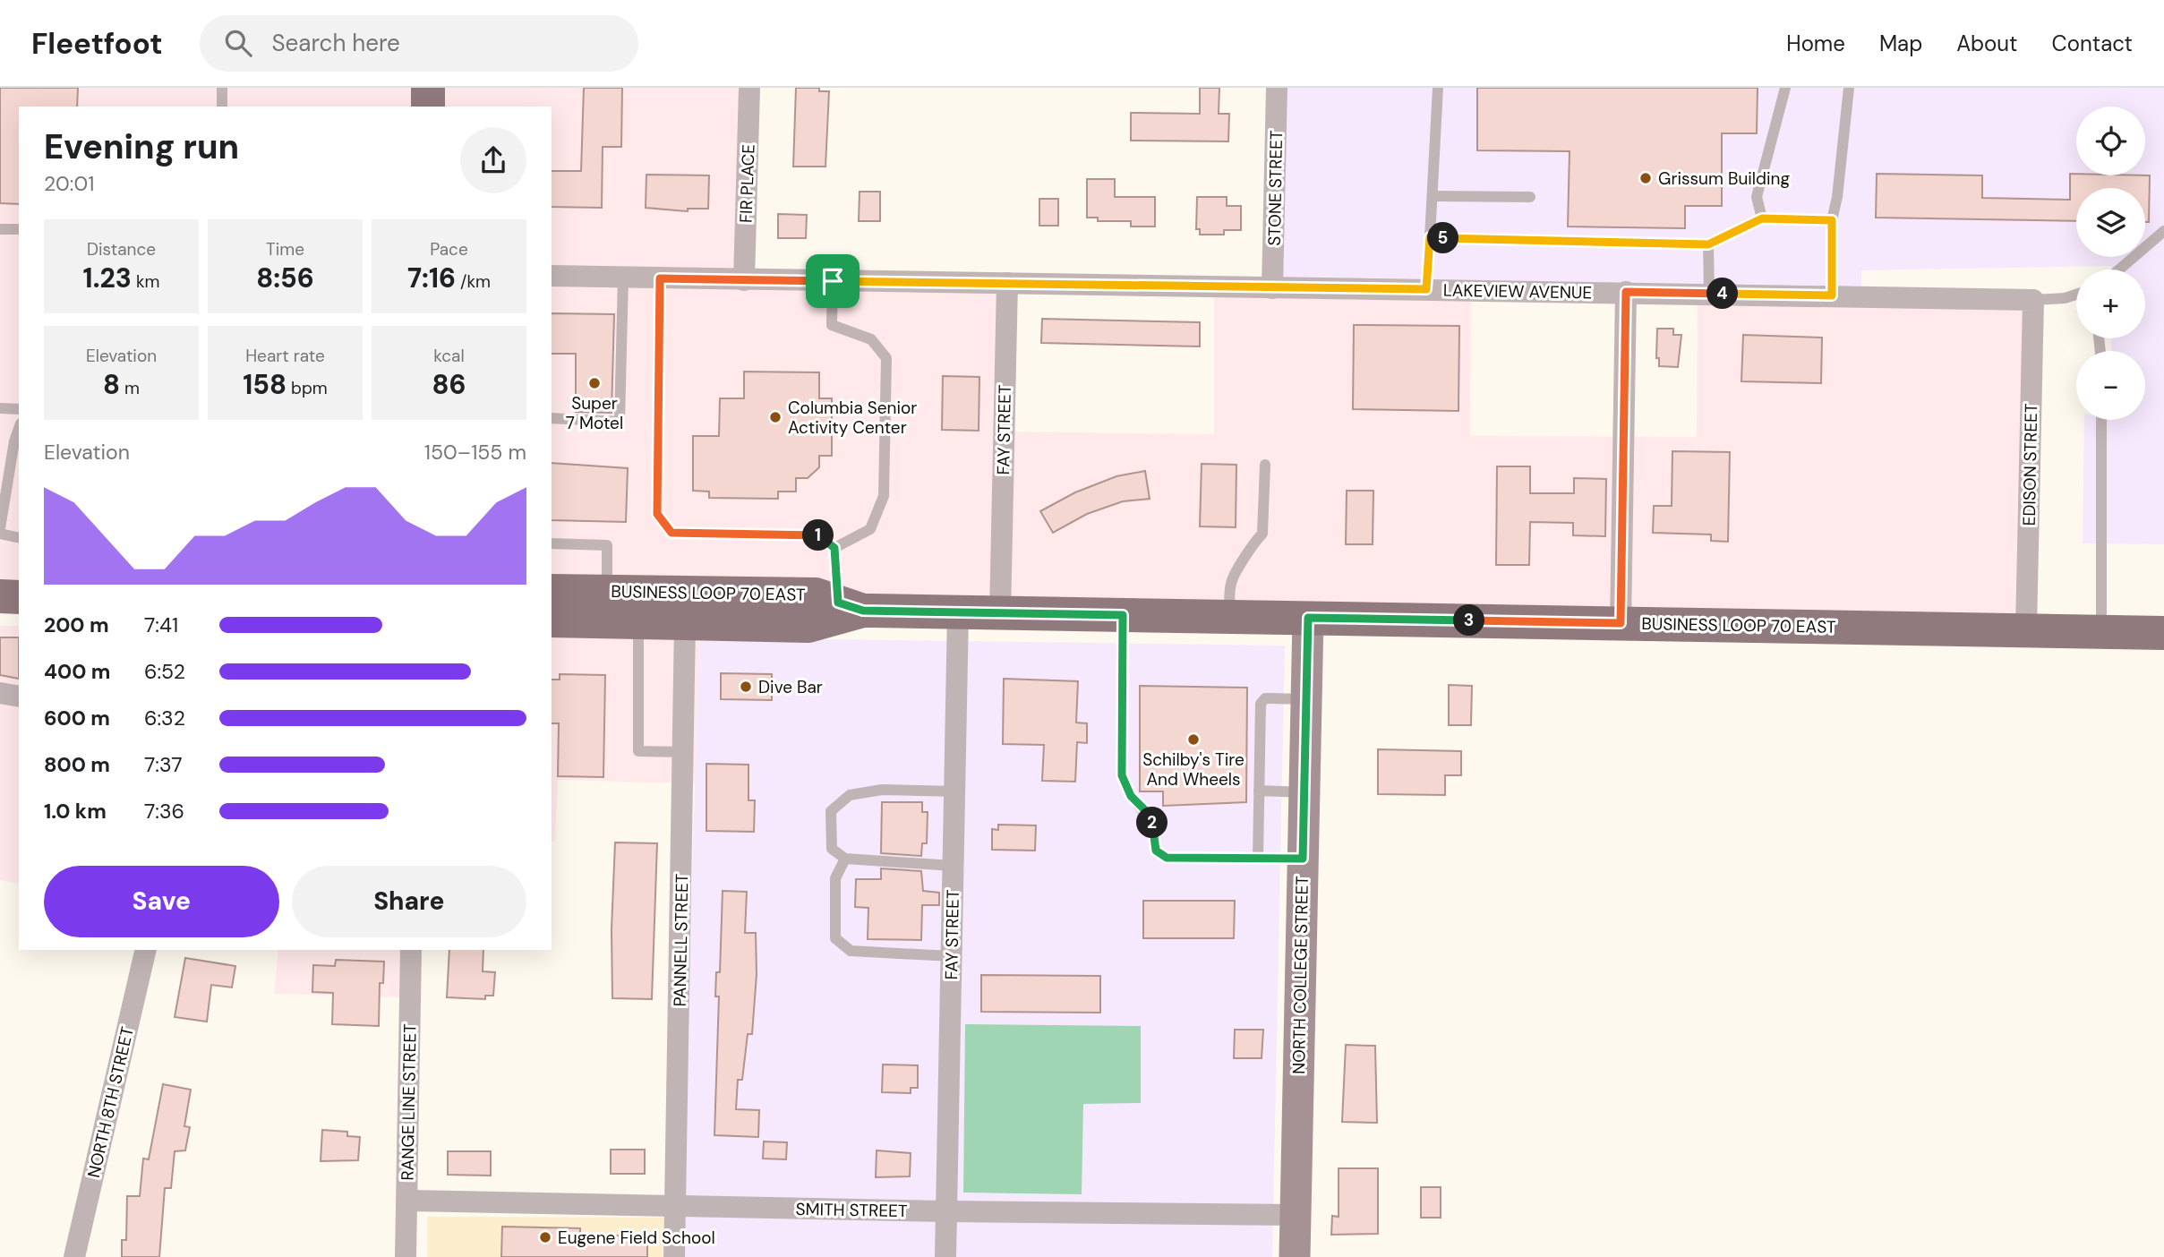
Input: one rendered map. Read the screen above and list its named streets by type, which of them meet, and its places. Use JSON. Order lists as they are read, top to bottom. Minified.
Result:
{"streets":{"main road":["BUSINESS LOOP 70 EAST","NORTH COLLEGE STREET"],"street":["FIR PLACE","STONE STREET","LAKEVIEW AVENUE","FAY STREET","EDISON STREET","PANNELL STREET","NORTH 8TH STREET","RANGE LINE STREET","SMITH STREET"]},"crossings":[["FIR PLACE","LAKEVIEW AVENUE"],["STONE STREET","LAKEVIEW AVENUE"],["LAKEVIEW AVENUE","FAY STREET"],["LAKEVIEW AVENUE","EDISON STREET"],["FAY STREET","BUSINESS LOOP 70 EAST"],["FAY STREET","SMITH STREET"],["EDISON STREET","BUSINESS LOOP 70 EAST"],["BUSINESS LOOP 70 EAST","PANNELL STREET"],["BUSINESS LOOP 70 EAST","NORTH COLLEGE STREET"],["PANNELL STREET","SMITH STREET"],["NORTH COLLEGE STREET","SMITH STREET"],["RANGE LINE STREET","SMITH STREET"]],"places":["Grissum Building","Super 7 Motel","Columbia Senior Activity Center","Dive Bar","Schilby's Tire And Wheels","Eugene Field School"],"page":{"header":"Fleetfoot","search":"Search here","nav":["Home","Map","About","Contact"],"map_buttons":["+","−"],"heading":["Evening run","20:01"],"stats":[["Distance","1.23 km"],["Time","8:56"],["Pace","7:16 /km"],["Elevation","8 m"],["Heart rate","158 bpm"],["kcal","86"]],"pins":["5","4","1","3","2"],"chart":["Elevation","150–155 m"],"list":[{"name":"200 m","note":"7:41"},{"name":"400 m","note":"6:52"},{"name":"600 m","note":"6:32"},{"name":"800 m","note":"7:37"},{"name":"1.0 km","note":"7:36"}],"buttons":["Save","Share"]}}
